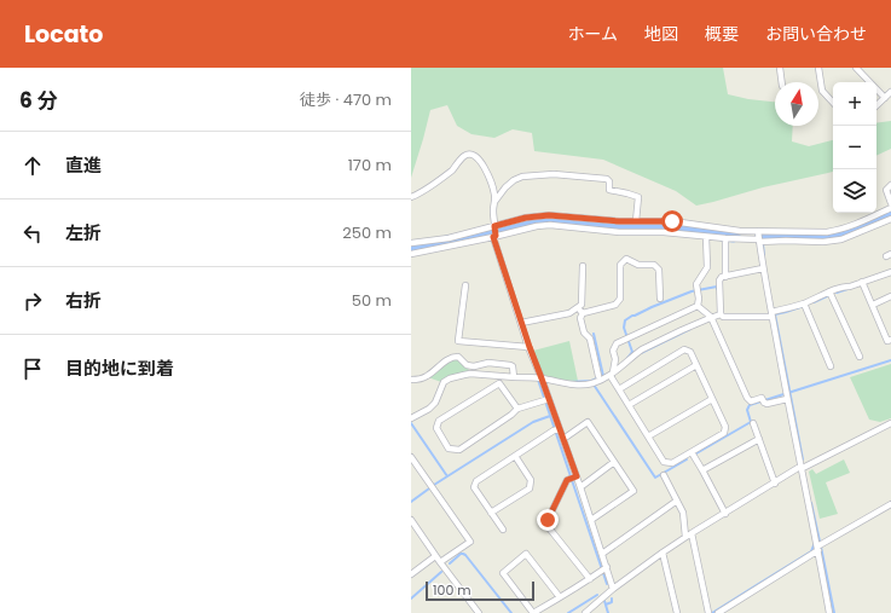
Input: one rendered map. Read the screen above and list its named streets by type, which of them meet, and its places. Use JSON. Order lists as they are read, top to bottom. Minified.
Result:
{"scale_bar":"100 m","north":"top","page":{"header":"Locato","nav":["ホーム","地図","概要","お問い合わせ"],"heading":["6 分","徒歩 · 470 m"],"map_buttons":["+","−"],"list":[["直進","170 m"],["左折","250 m"],["右折","50 m"],"目的地に到着"],"scale":"100 m"}}
